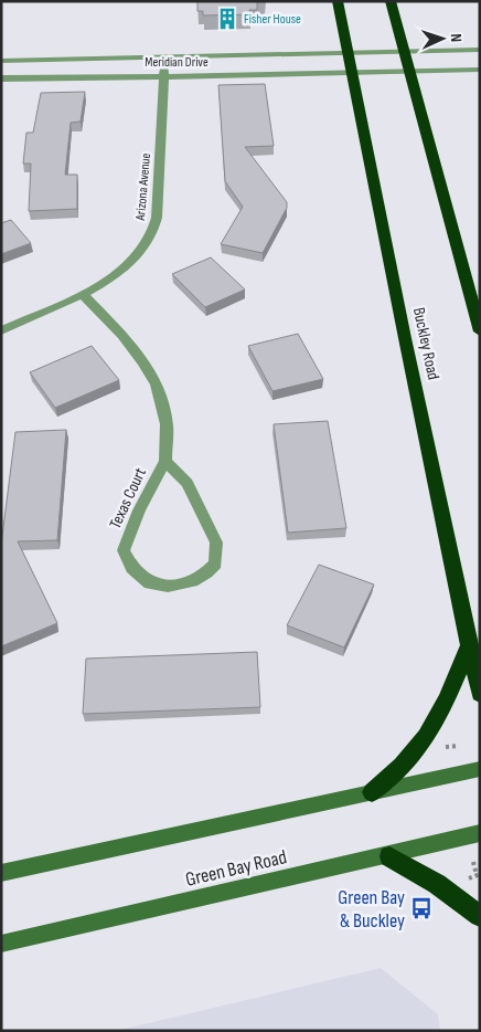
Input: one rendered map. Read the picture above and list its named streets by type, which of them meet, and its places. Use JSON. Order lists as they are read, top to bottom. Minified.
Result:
{"streets":{"highway":["Buckley Road"],"main road":["Green Bay Road"],"street":["Meridian Drive","Arizona Avenue","Texas Court"]},"crossings":[["Meridian Drive","Arizona Avenue"],["Meridian Drive","Buckley Road"],["Arizona Avenue","Texas Court"]],"places":{"building":["Fisher House"],"bus stop":["Green Bay & Buckley"]},"north":"right"}
